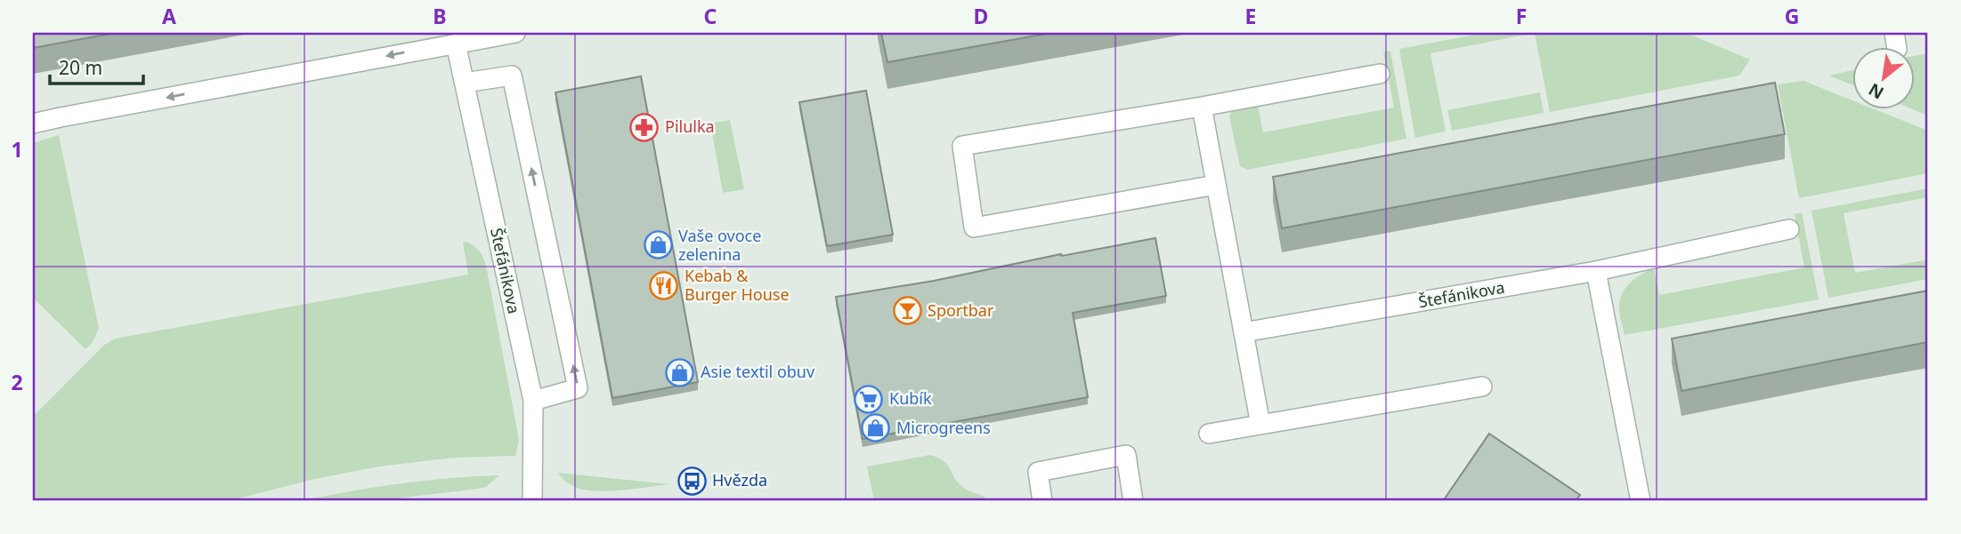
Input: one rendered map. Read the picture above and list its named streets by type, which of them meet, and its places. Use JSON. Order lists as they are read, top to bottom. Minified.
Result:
{"streets":{"street":["Štefánikova"]},"places":{"pharmacy":["Pilulka"],"shop":["Vaše ovoce zelenina","Asie textil obuv","Microgreens"],"restaurant":["Kebab & Burger House"],"bar":["Sportbar"],"supermarket":["Kubík"],"bus stop":["Hvězda"]},"scale_bar":"20 m","north":"bottom left","grid":{"columns":["A","B","C","D","E","F","G"],"rows":["1","2"]}}
